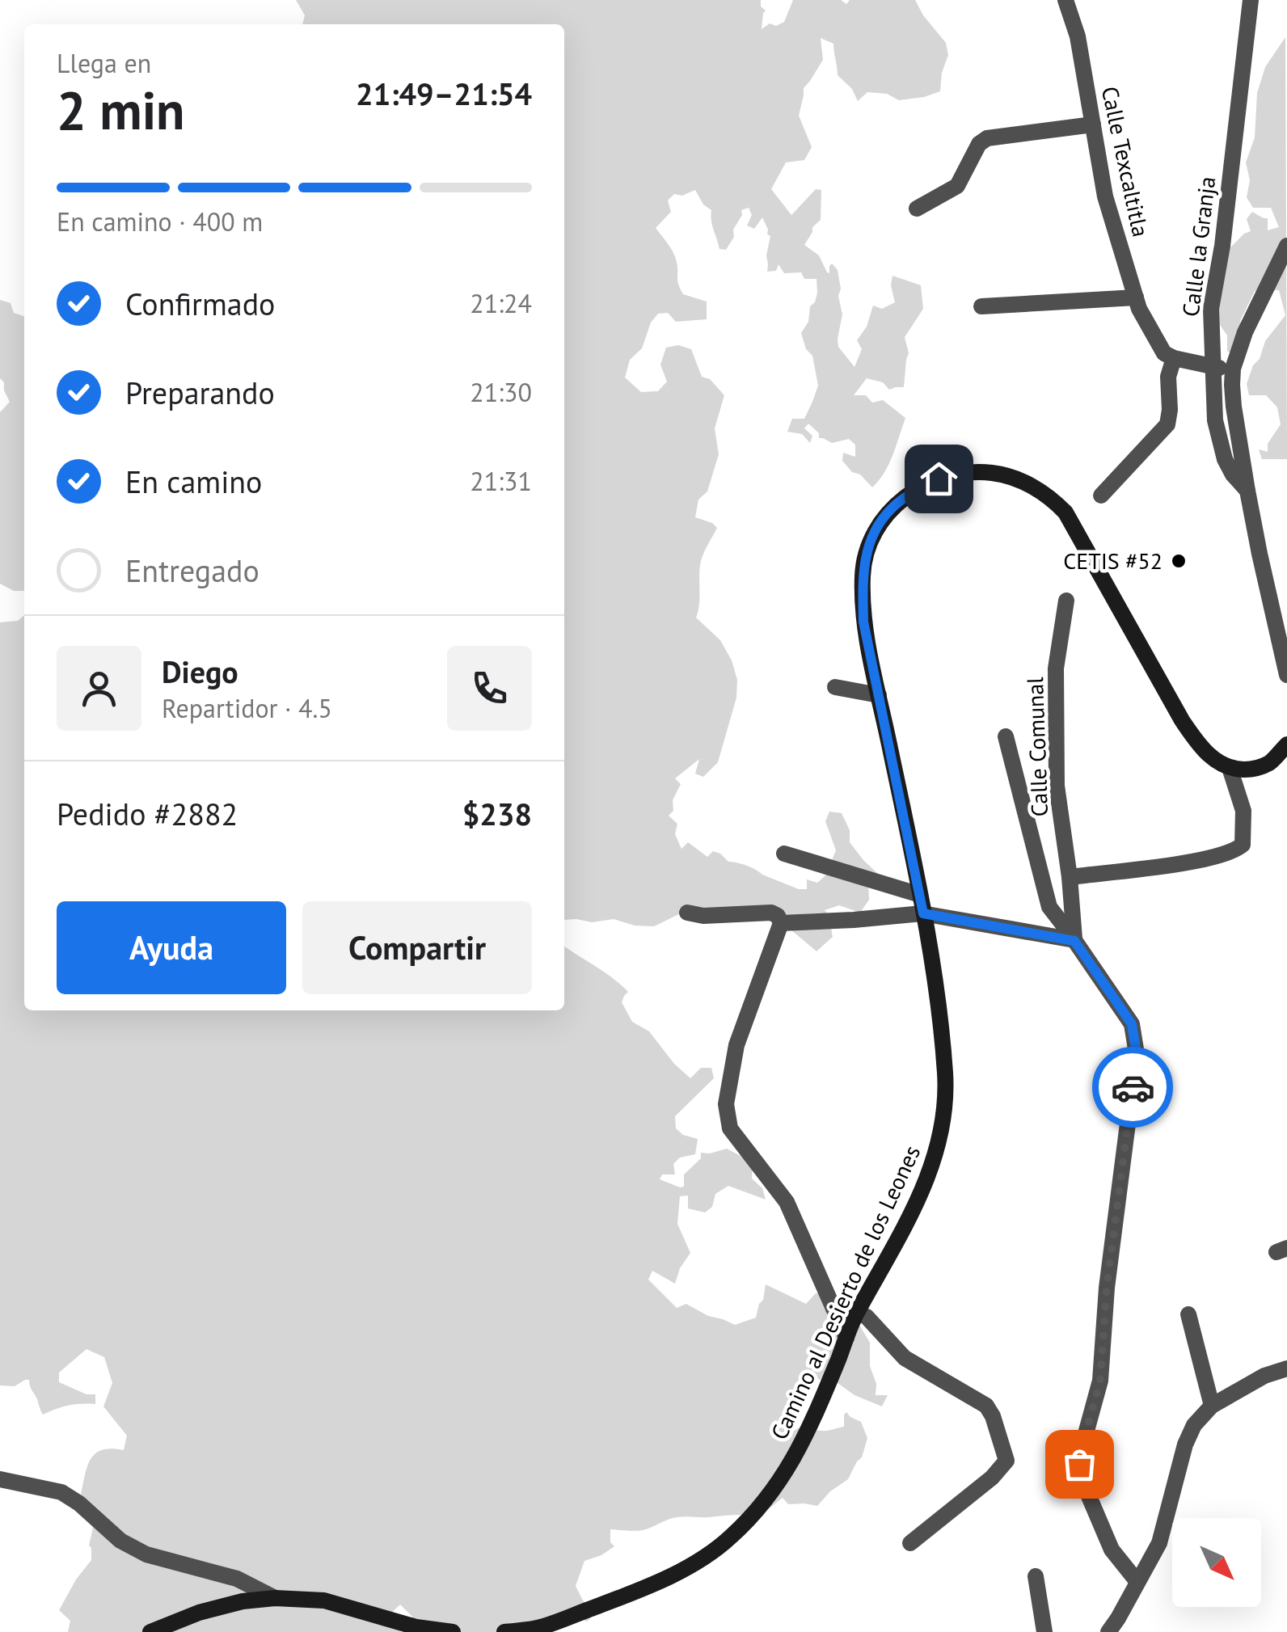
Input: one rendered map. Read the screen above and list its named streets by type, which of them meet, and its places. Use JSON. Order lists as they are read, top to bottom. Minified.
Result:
{"streets":{"main road":["Camino al Desierto de los Leones"],"street":["Calle Texcaltitla","Calle la Granja","Calle Comunal"]},"places":["CETIS #52"],"north":"bottom right","page":{"heading":["2 min","Llega en","21:49–21:54"],"panel":["Diego","Repartidor · 4.5","Pedido #2882","$238"],"bar":"En camino · 400 m","list":[["Confirmado","21:24"],["Preparando","21:30"],["En camino","21:31"],"Entregado"],"buttons":["Ayuda","Compartir"]}}
